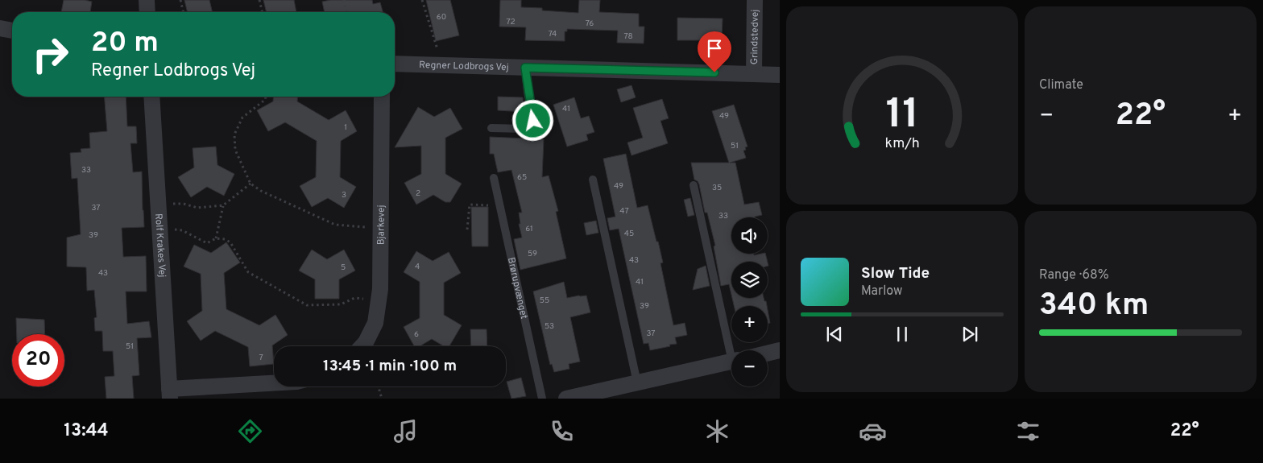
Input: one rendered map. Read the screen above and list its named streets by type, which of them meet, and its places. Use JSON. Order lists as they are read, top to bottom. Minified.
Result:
{"streets":{"street":["Grindstedvej","Regner Lodbrogs Vej","Bjarkevej","Rolf Krakes Vej"],"lane":["Brørupvænget"]},"crossings":[["Grindstedvej","Regner Lodbrogs Vej"]],"house_numbers":["60","72","76","74","78","41","49","1","51","33","65","49","35","2","3","37","47","33","61","45","39","59","43","4","5","43","41","55","39","53","37","6","51","7"],"page":{"tile":["Climate",["Range · 68%","340 km"]],"turn":["20 m","Regner Lodbrogs Vej"],"heat":["−","22°","+"],"map_buttons":["+","−"],"song":["Slow Tide","Marlow"],"limit":"20","trip":"13:45 · 1 min · 100 m","tabs":["13:44","22°"],"gauge":["11","km/h"]}}
